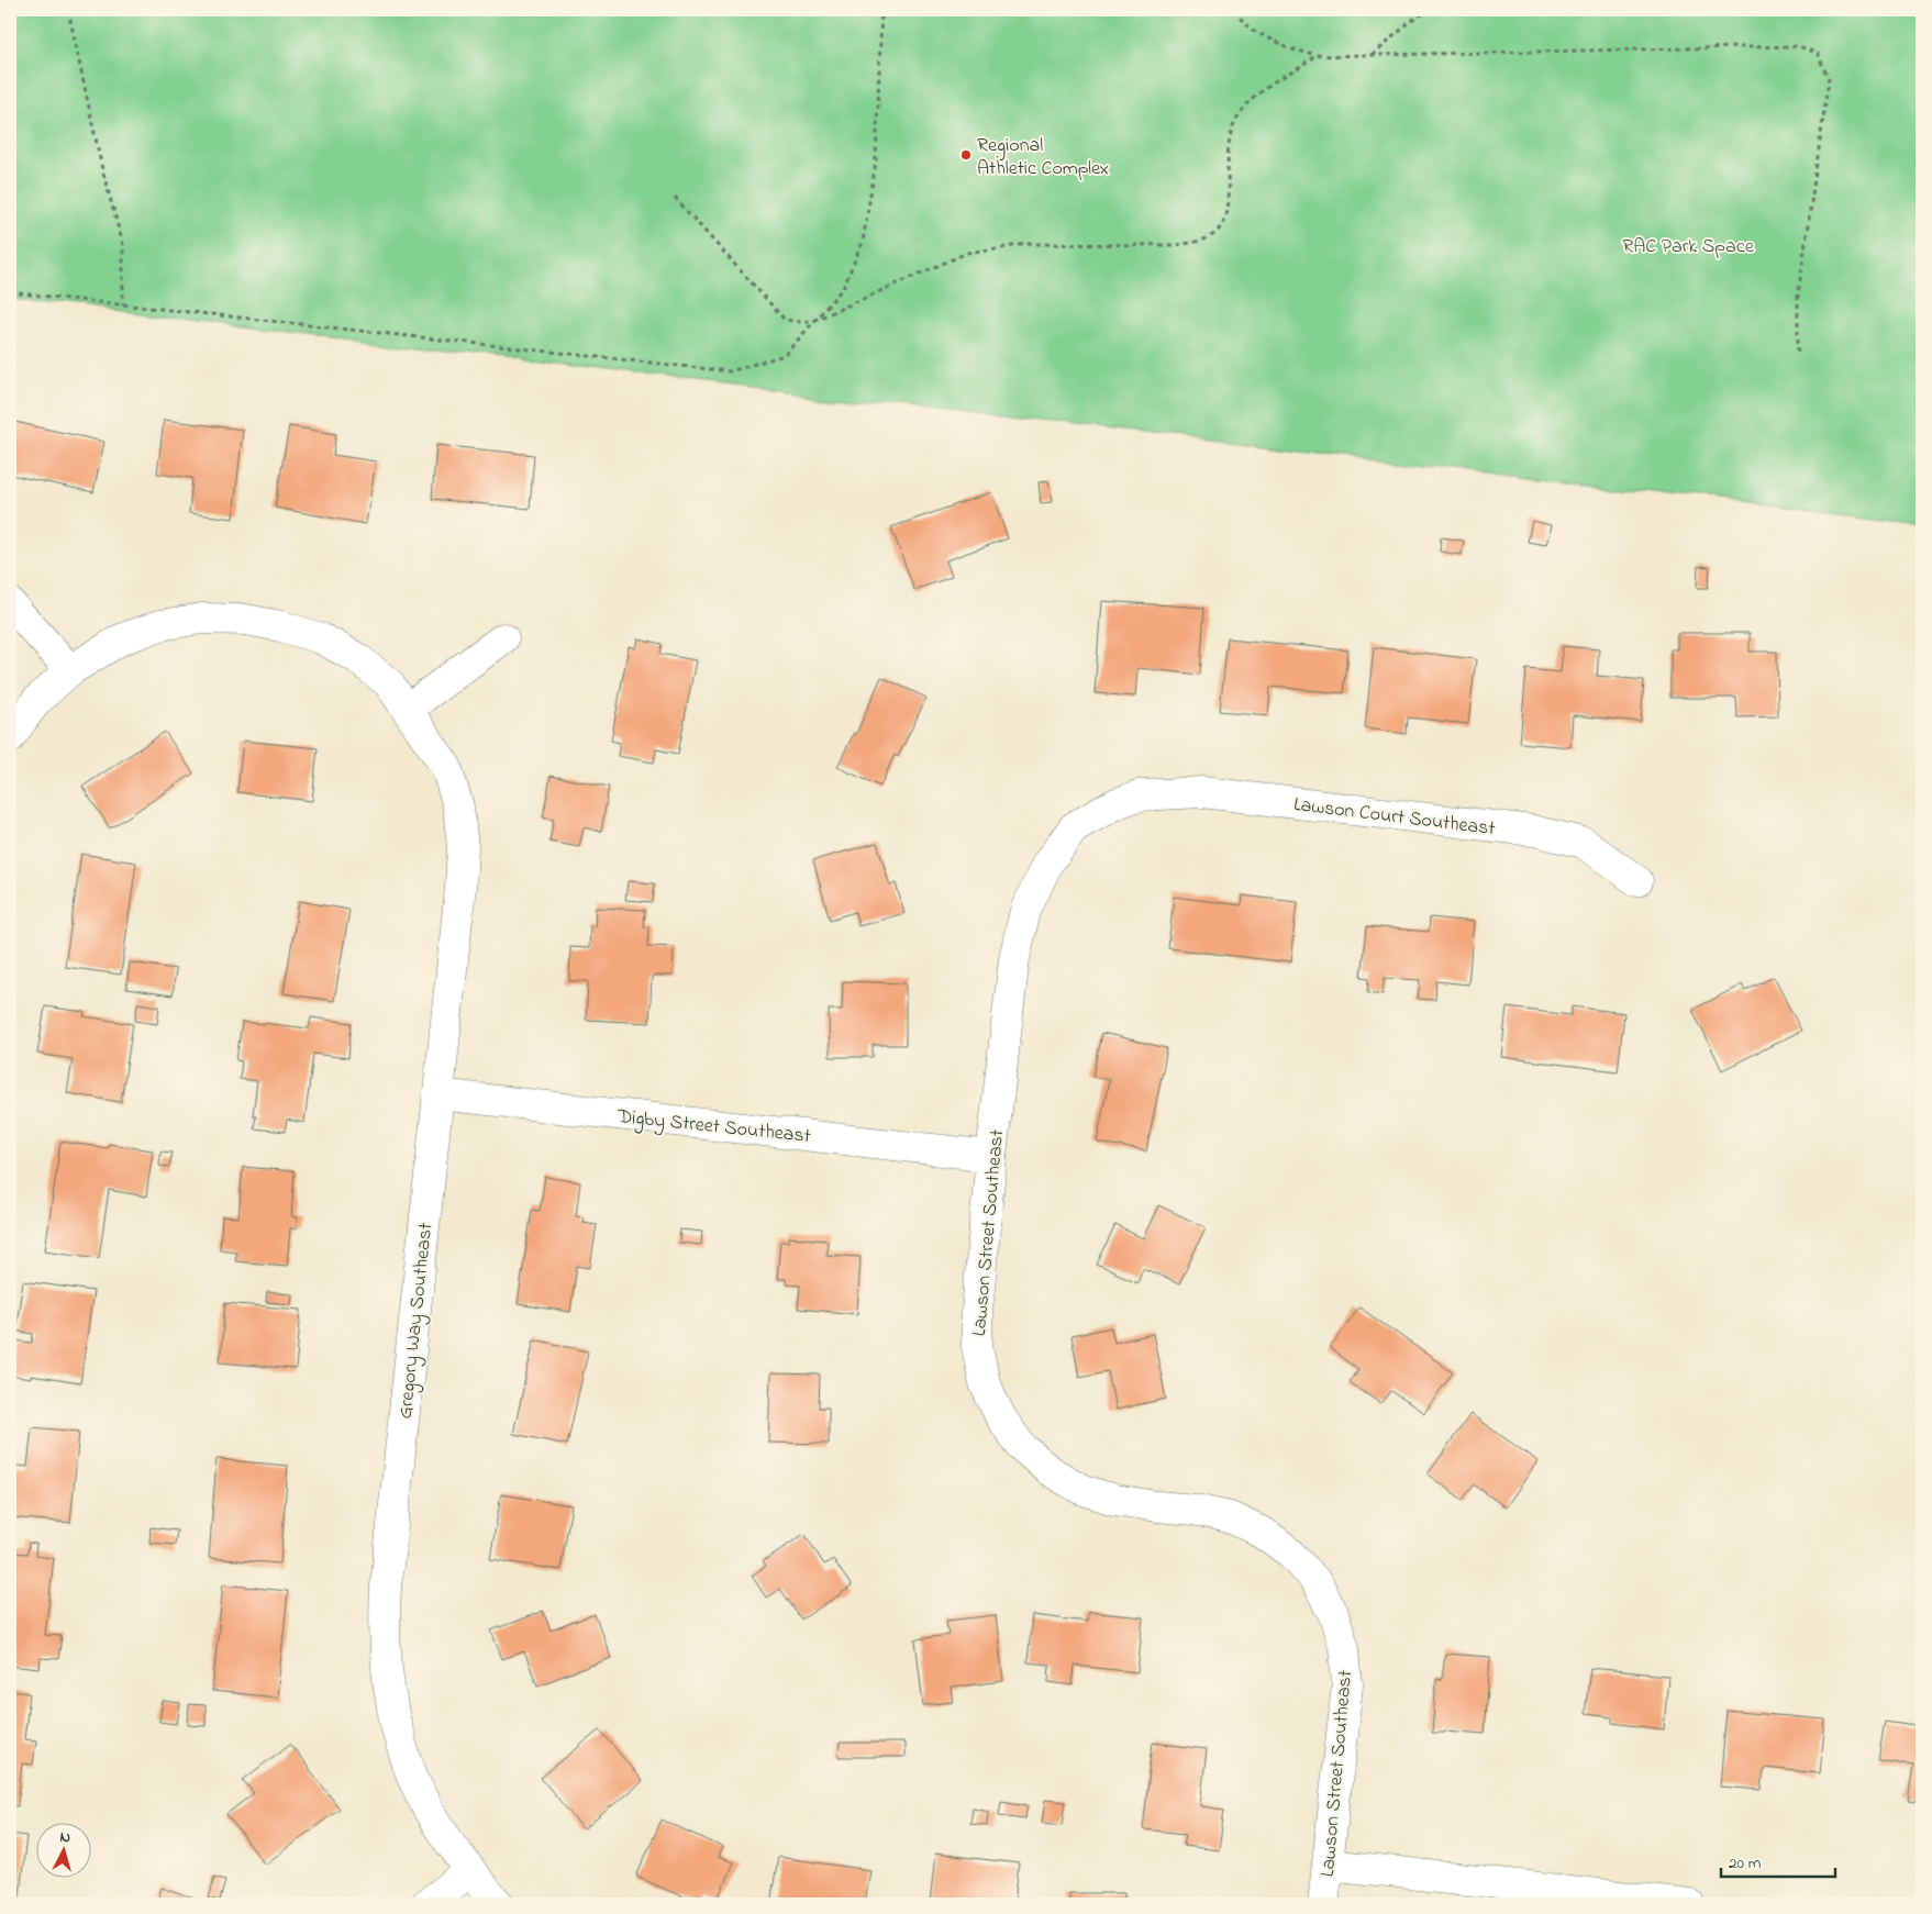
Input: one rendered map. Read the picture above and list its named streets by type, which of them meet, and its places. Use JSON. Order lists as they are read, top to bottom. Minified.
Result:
{"streets":{"street":["Lawson Court Southeast","Digby Street Southeast","Lawson Street Southeast","Gregory Way Southeast"]},"crossings":[["Lawson Court Southeast","Lawson Street Southeast"],["Digby Street Southeast","Lawson Street Southeast"],["Digby Street Southeast","Gregory Way Southeast"]],"parks":["RAC Park Space"],"places":["Regional Athletic Complex"],"scale_bar":"20 m","north":"top"}
